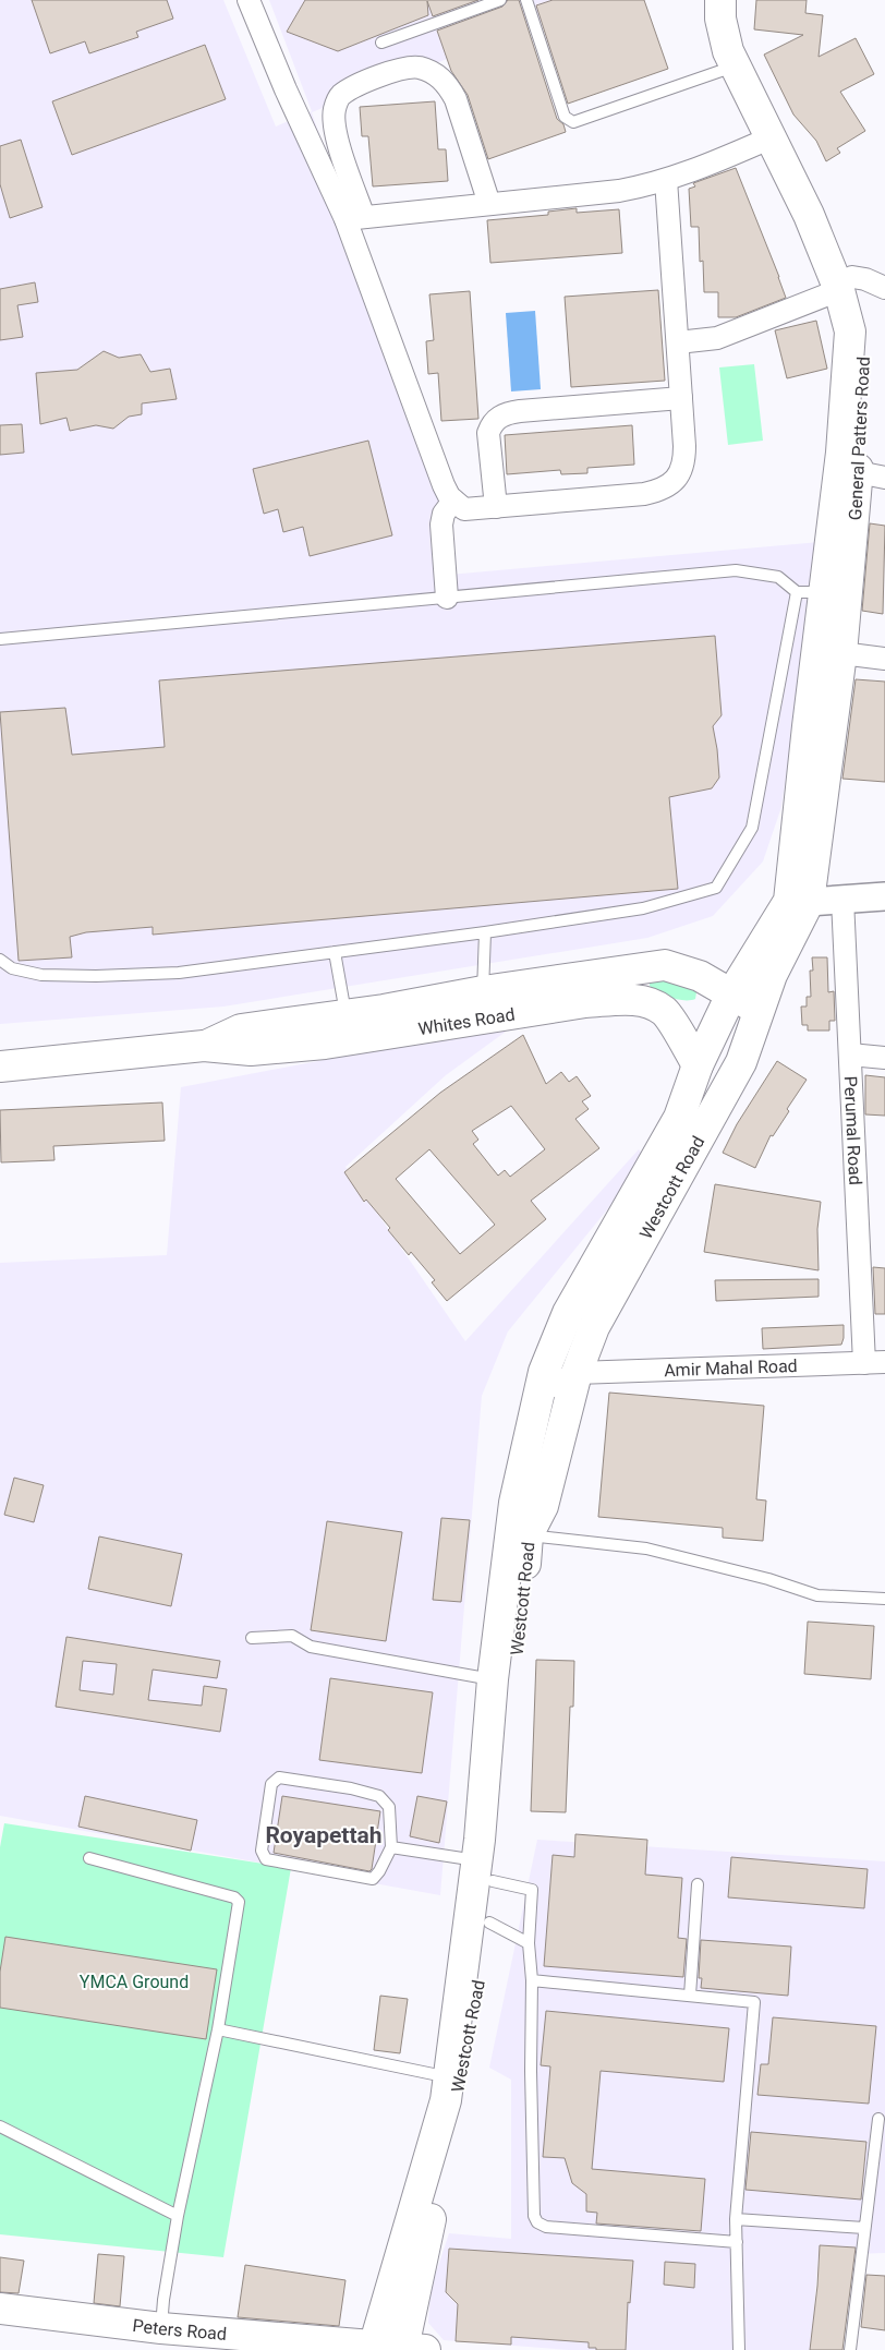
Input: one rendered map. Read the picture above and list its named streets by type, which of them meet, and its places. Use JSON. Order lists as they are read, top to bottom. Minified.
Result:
{"streets":{"main road":["General Patters Road","Whites Road","Westcott Road","Peters Road"],"street":["Perumal Road","Amir Mahal Road"]},"crossings":[["General Patters Road","Westcott Road"],["Whites Road","Westcott Road"],["Perumal Road","Amir Mahal Road"],["Westcott Road","Amir Mahal Road"],["Westcott Road","Peters Road"]],"districts":["Royapettah"],"parks":["YMCA Ground"]}
